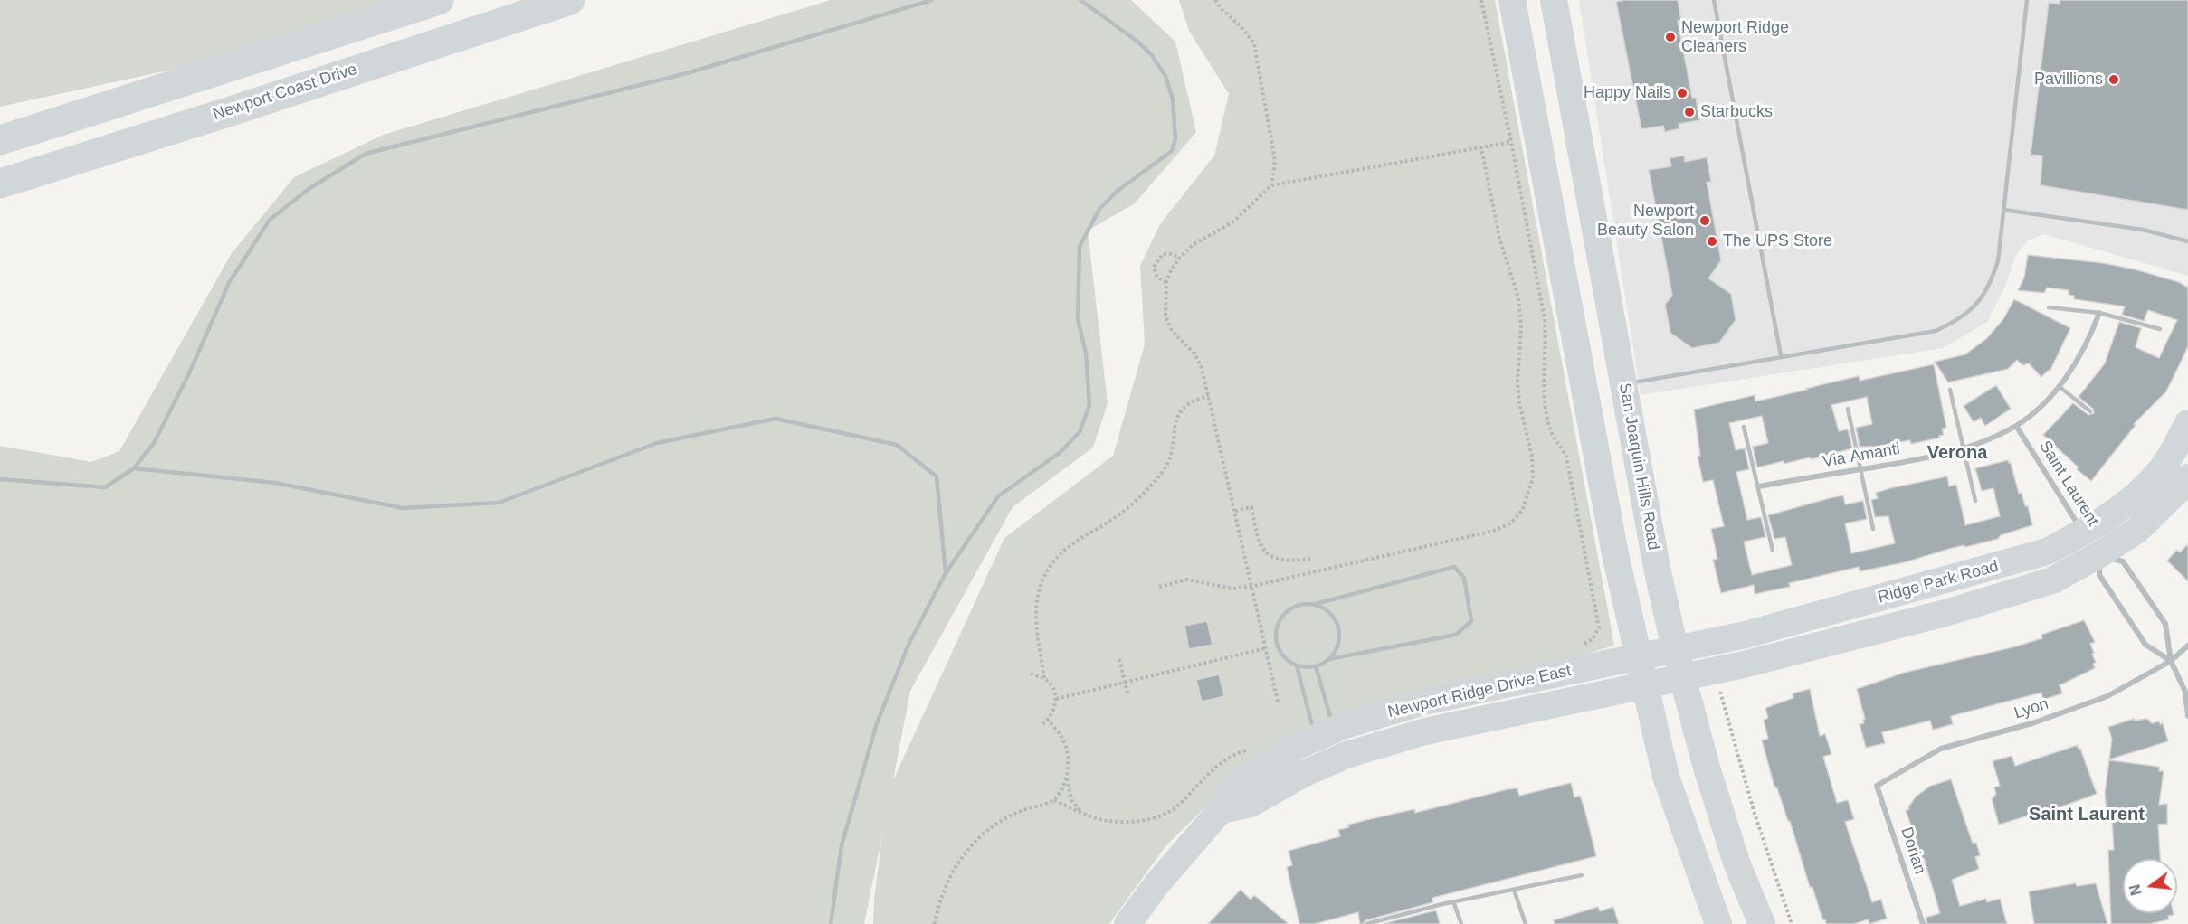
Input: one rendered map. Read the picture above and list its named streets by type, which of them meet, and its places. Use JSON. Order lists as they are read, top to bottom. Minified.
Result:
{"streets":{"main road":["Newport Coast Drive"],"street":["Via Amanti","San Joaquin Hills Road","Saint Laurent","Ridge Park Road","Newport Ridge Drive East","Lyon","Dorian"]},"crossings":[["Via Amanti","Saint Laurent"],["San Joaquin Hills Road","Ridge Park Road"],["Saint Laurent","Ridge Park Road"],["Saint Laurent","Lyon"],["Ridge Park Road","Newport Ridge Drive East"],["Lyon","Dorian"]],"districts":["Verona","Saint Laurent"],"places":["Newport Ridge Cleaners","Pavillions","Happy Nails","Starbucks","Newport Beauty Salon","The UPS Store"],"north":"left"}
